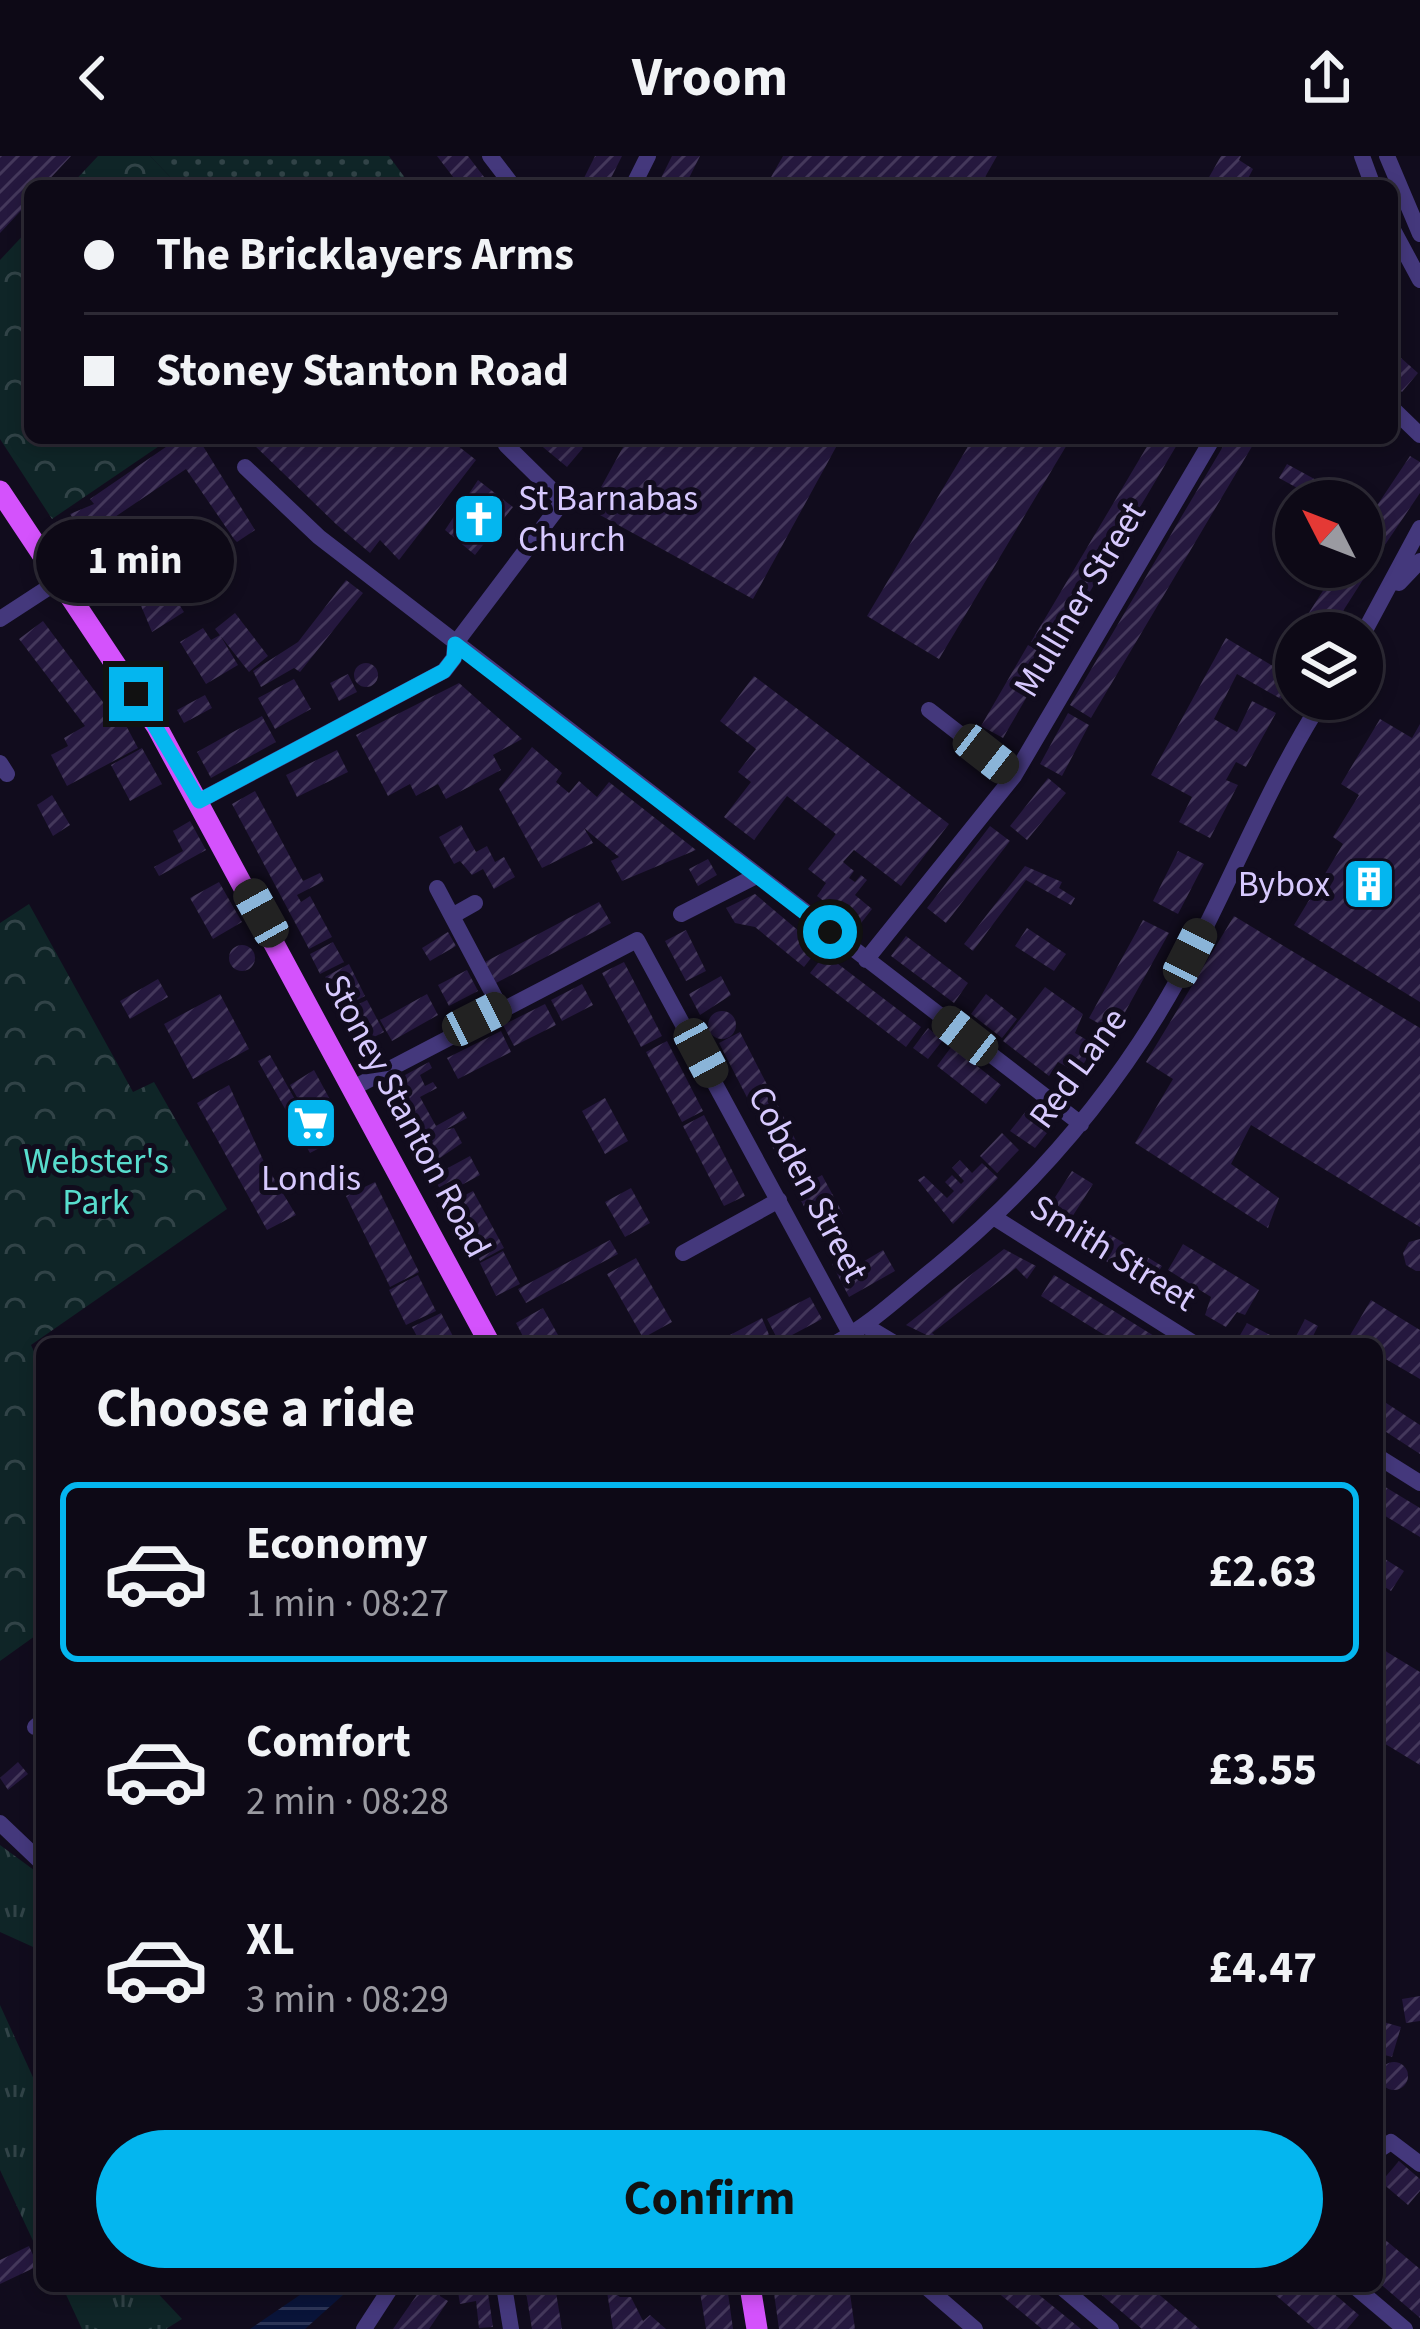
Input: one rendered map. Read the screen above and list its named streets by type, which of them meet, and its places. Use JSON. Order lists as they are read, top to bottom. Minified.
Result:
{"streets":{"main road":["Stoney Stanton Road"],"street":["Mulliner Street","Red Lane","Cobden Street","Smith Street"]},"crossings":[["Red Lane","Cobden Street"],["Red Lane","Smith Street"]],"parks":["Webster's Park"],"places":{"church":["St Barnabas Church"],"building":["Bybox"],"supermarket":["Londis"]},"north":"top left","page":{"header":"Vroom","banner":["The Bricklayers Arms","Stoney Stanton Road"],"bubble":"1 min","heading":"Choose a ride","list":[{"name":"Economy","note":"1 min · 08:27","value":"£2.63"},{"name":"Comfort","note":"2 min · 08:28","value":"£3.55"},{"name":"XL","note":"3 min · 08:29","value":"£4.47"}],"buttons":"Confirm"}}
